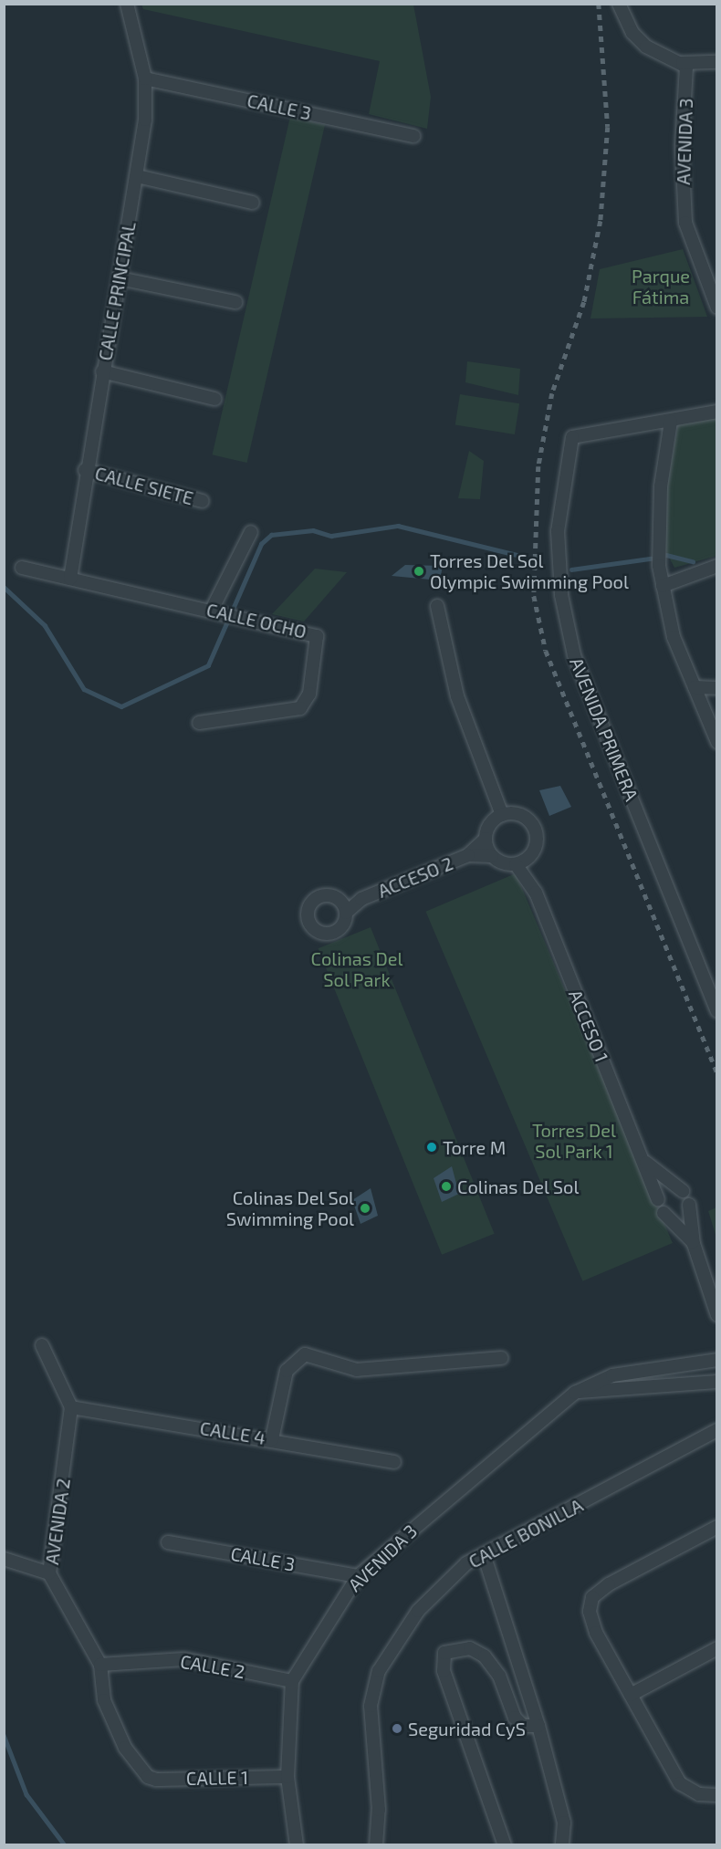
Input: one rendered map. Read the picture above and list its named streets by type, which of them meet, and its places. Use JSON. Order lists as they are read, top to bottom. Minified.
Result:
{"streets":{"street":["CALLE 3","AVENIDA 3","CALLE PRINCIPAL","CALLE SIETE","CALLE OCHO","AVENIDA PRIMERA","ACCESO 2","ACCESO 1","CALLE 4","AVENIDA 2","CALLE BONILLA","CALLE 2","CALLE 1"]},"crossings":[["CALLE 3","AVENIDA 3"],["CALLE 3","CALLE PRINCIPAL"],["AVENIDA 3","CALLE 2"],["AVENIDA 3","CALLE 1"],["CALLE PRINCIPAL","CALLE SIETE"],["CALLE PRINCIPAL","CALLE OCHO"],["ACCESO 2","ACCESO 1"],["CALLE 4","AVENIDA 2"],["AVENIDA 2","CALLE 2"],["AVENIDA 2","CALLE 1"]],"parks":["Parque Fátima","Colinas Del Sol Park","Torres Del Sol Park 1"],"places":["Torres Del Sol Olympic Swimming Pool","Torre M","Colinas Del Sol","Colinas Del Sol Swimming Pool","Seguridad CyS"]}
